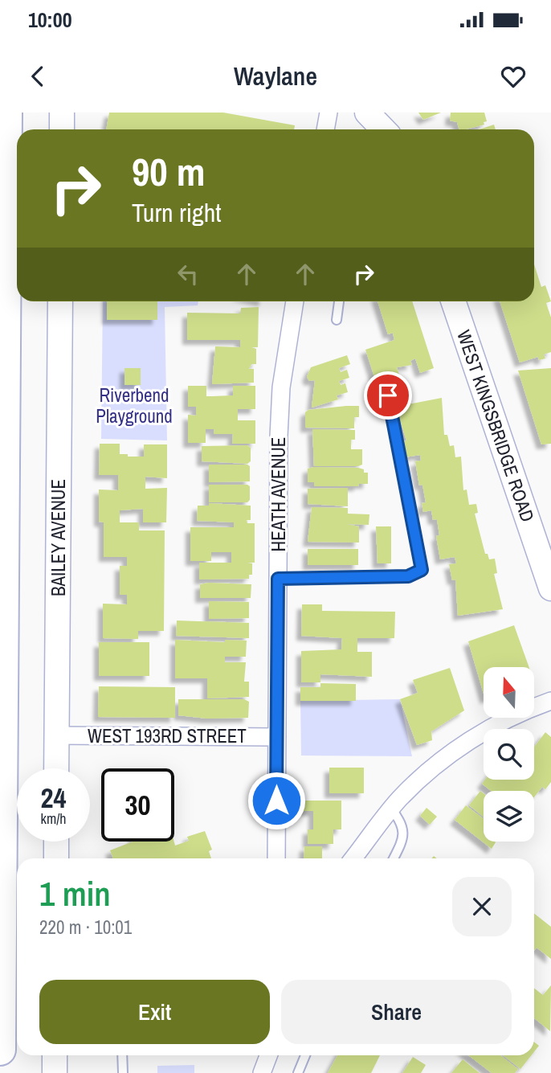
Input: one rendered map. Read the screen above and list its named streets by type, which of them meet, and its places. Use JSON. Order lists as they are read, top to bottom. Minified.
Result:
{"streets":{"main road":["WEST KINGSBRIDGE ROAD","BAILEY AVENUE"],"street":["HEATH AVENUE","WEST 193RD STREET"]},"crossings":[["HEATH AVENUE","WEST 193RD STREET"],["BAILEY AVENUE","WEST 193RD STREET"]],"parks":["Riverbend Playground"],"north":"top","page":{"status":"10:00","header":"Waylane","turn":["90 m","Turn right"],"speed":"24 km/h","limit":"30","heading":["1 min","220 m · 10:01"],"buttons":["Exit","Share"]}}
